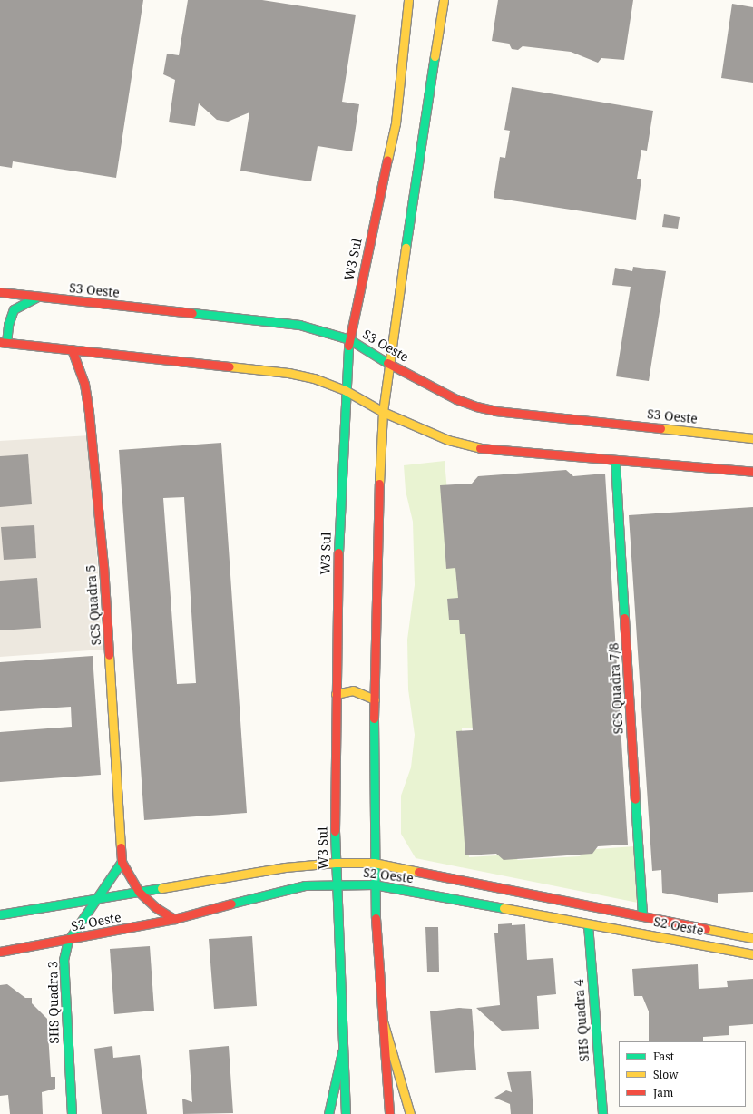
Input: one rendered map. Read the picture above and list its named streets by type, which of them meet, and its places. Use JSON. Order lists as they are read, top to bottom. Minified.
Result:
{"streets":{"main road":["W3 Sul","S3 Oeste","SCS Quadra 5","SCS Quadra 7/8","S2 Oeste","SHS Quadra 3","SHS Quadra 4"]},"crossings":[["W3 Sul","S3 Oeste"],["W3 Sul","S2 Oeste"],["SCS Quadra 5","S2 Oeste"],["SCS Quadra 7/8","S2 Oeste"],["S2 Oeste","SHS Quadra 3"],["S2 Oeste","SHS Quadra 4"]],"legend":["Fast","Slow","Jam"]}
